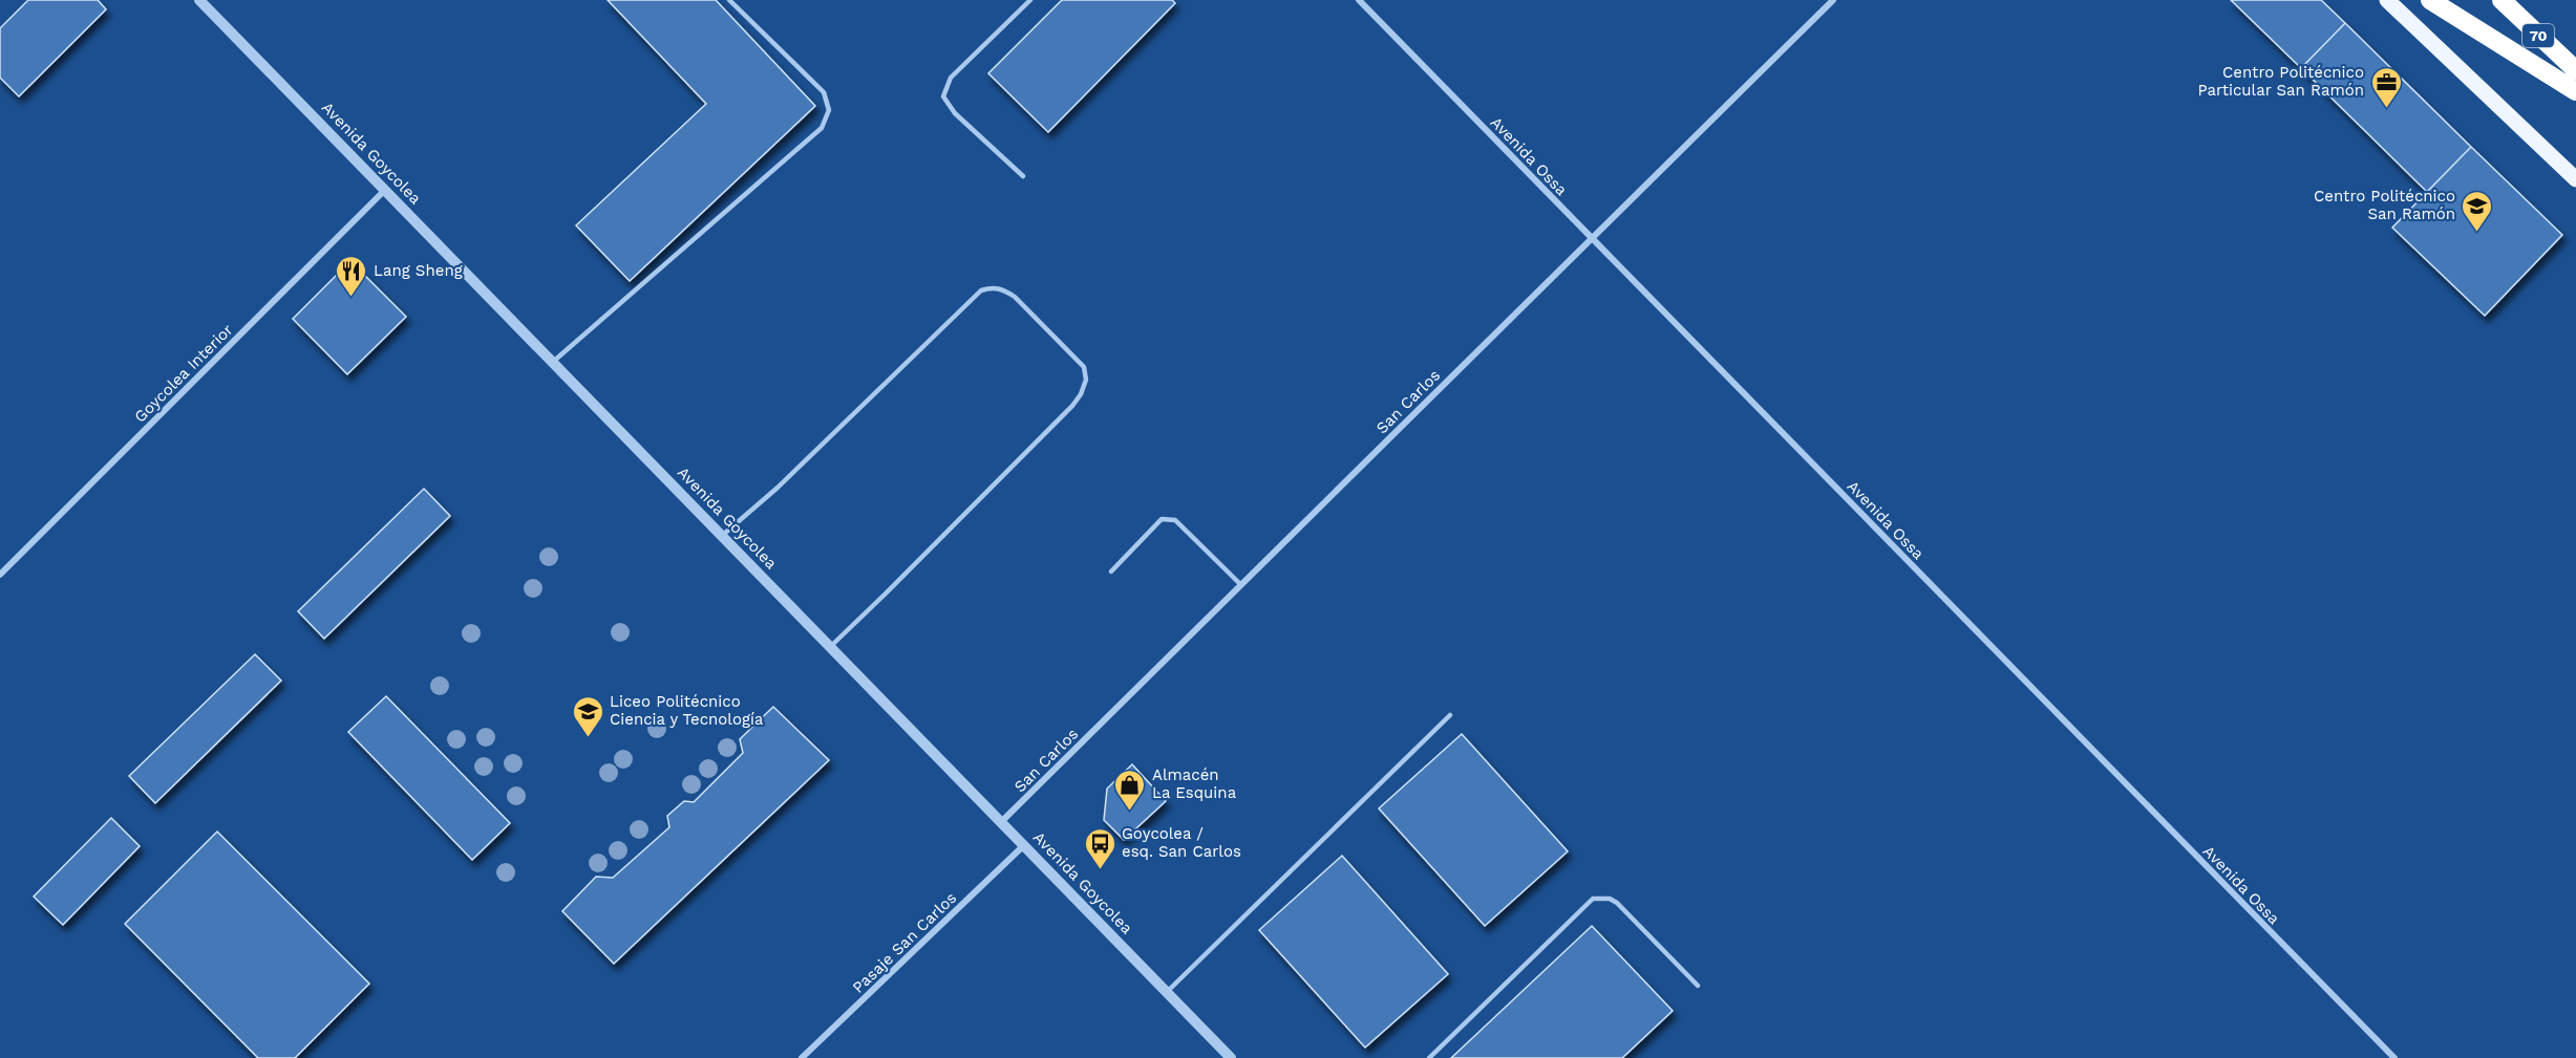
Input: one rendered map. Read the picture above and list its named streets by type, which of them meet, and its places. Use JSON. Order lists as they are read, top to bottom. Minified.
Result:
{"streets":{"highway":["70"],"street":["Avenida Goycolea","Avenida Ossa","Goycolea Interior","San Carlos","Pasaje San Carlos"]},"crossings":[["Avenida Goycolea","Goycolea Interior"],["Avenida Goycolea","San Carlos"],["Avenida Goycolea","Pasaje San Carlos"],["Avenida Ossa","San Carlos"]],"places":{"office":["Centro Politécnico Particular San Ramón"],"school or university":["Centro Politécnico San Ramón","Liceo Politécnico Ciencia y Tecnología"],"restaurant":["Lang Sheng"],"shop":["Almacén La Esquina"],"bus stop":["Goycolea / esq. San Carlos"]}}
